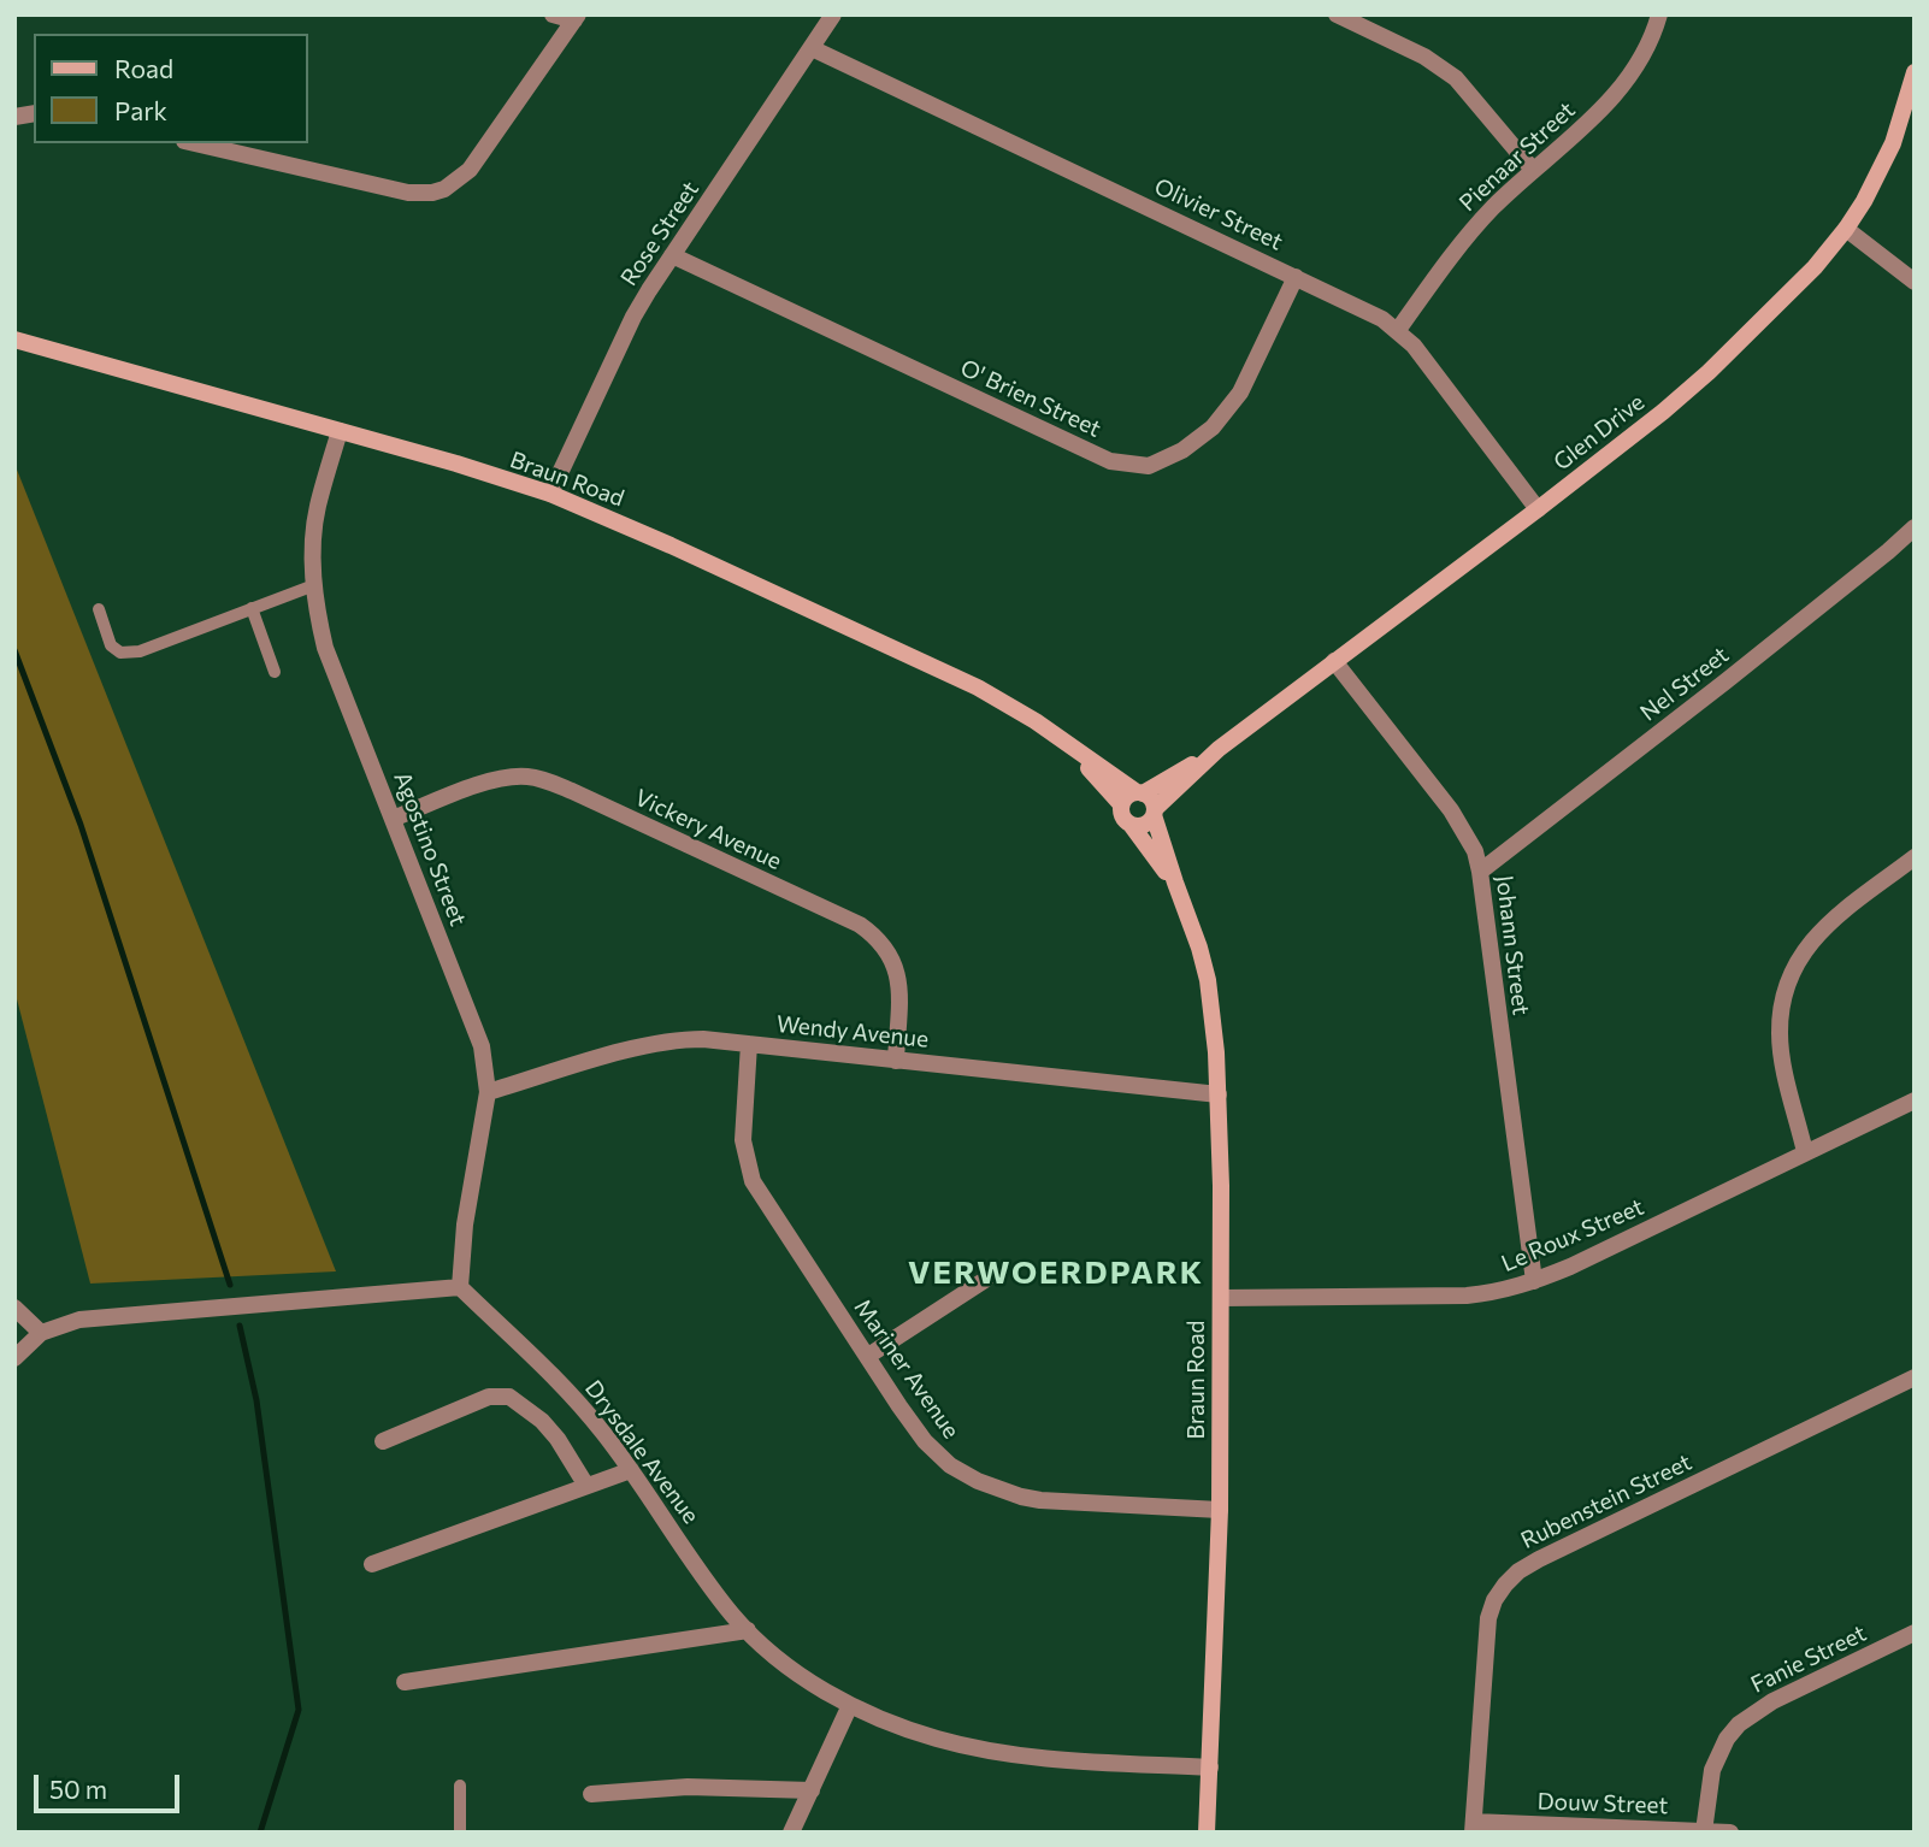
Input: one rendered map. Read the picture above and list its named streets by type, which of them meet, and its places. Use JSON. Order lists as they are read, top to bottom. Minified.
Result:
{"streets":{"street":["Pienaar Street","Olivier Street","Rose Street","O' Brien Street","Glen Drive","Braun Road","Nel Street","Vickery Avenue","Agostino Street","Johann Street","Wendy Avenue","Le Roux Street","Mariner Avenue","Drysdale Avenue","Rubenstein Street","Fanie Street","Douw Street"]},"crossings":[["Pienaar Street","Olivier Street"],["Olivier Street","Rose Street"],["Olivier Street","O' Brien Street"],["Olivier Street","Glen Drive"],["Rose Street","O' Brien Street"],["Rose Street","Braun Road"],["Glen Drive","Braun Road"],["Glen Drive","Johann Street"],["Braun Road","Agostino Street"],["Braun Road","Wendy Avenue"],["Braun Road","Le Roux Street"],["Braun Road","Mariner Avenue"],["Braun Road","Drysdale Avenue"],["Nel Street","Johann Street"],["Vickery Avenue","Agostino Street"],["Vickery Avenue","Wendy Avenue"],["Agostino Street","Wendy Avenue"],["Agostino Street","Drysdale Avenue"],["Johann Street","Le Roux Street"],["Wendy Avenue","Mariner Avenue"],["Rubenstein Street","Douw Street"],["Fanie Street","Douw Street"]],"districts":["VERWOERDPARK"],"legend":["Road","Park"],"scale_bar":"50 m"}
